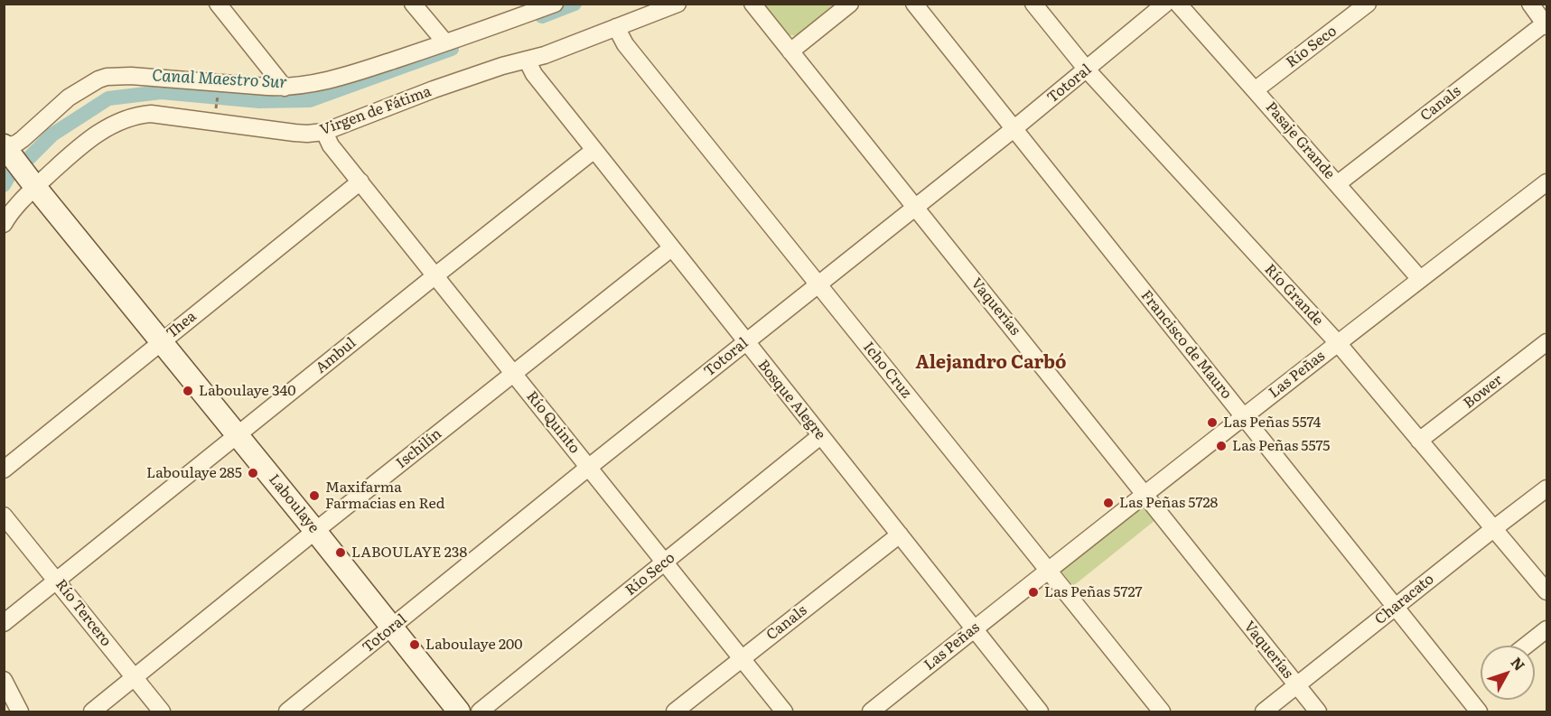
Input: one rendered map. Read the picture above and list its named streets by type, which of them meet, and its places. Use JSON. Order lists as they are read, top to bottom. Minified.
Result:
{"streets":{"main road":["Laboulaye"],"street":["Río Seco","Totoral","Canals","Virgen de Fátima","Pasaje Grande","Río Grande","Vaquerías","Thea","Francisco de Mauro","Ambul","Icho Cruz","Las Peñas","Bower","Bosque Alegre","Río Quinto","Ischilín","Characato","Río Tercero"]},"crossings":[["Río Seco","Pasaje Grande"],["Río Seco","Bosque Alegre"],["Río Seco","Río Quinto"],["Totoral","Río Grande"],["Totoral","Vaquerías"],["Totoral","Francisco de Mauro"],["Totoral","Icho Cruz"],["Totoral","Bosque Alegre"],["Totoral","Río Quinto"],["Totoral","Laboulaye"],["Canals","Pasaje Grande"],["Canals","Bosque Alegre"],["Canals","Río Quinto"],["Virgen de Fátima","Icho Cruz"],["Virgen de Fátima","Bosque Alegre"],["Virgen de Fátima","Río Quinto"],["Virgen de Fátima","Laboulaye"],["Pasaje Grande","Las Peñas"],["Río Grande","Las Peñas"],["Río Grande","Bower"],["Río Grande","Characato"],["Vaquerías","Las Peñas"],["Vaquerías","Characato"],["Thea","Río Quinto"],["Thea","Laboulaye"],["Francisco de Mauro","Las Peñas"],["Francisco de Mauro","Characato"],["Ambul","Bosque Alegre"],["Ambul","Río Quinto"],["Ambul","Laboulaye"],["Ambul","Río Tercero"],["Icho Cruz","Las Peñas"],["Las Peñas","Bosque Alegre"],["Bosque Alegre","Ischilín"],["Río Quinto","Ischilín"],["Ischilín","Laboulaye"],["Ischilín","Río Tercero"]],"districts":["Alejandro Carbó"],"water":["Canal Maestro Sur"],"places":["Laboulaye 340","Las Peñas 5574","Las Peñas 5575","Laboulaye 285","Maxifarma Farmacias en Red","Las Peñas 5728","LABOULAYE 238","Las Peñas 5727","Laboulaye 200"],"north":"top right"}
